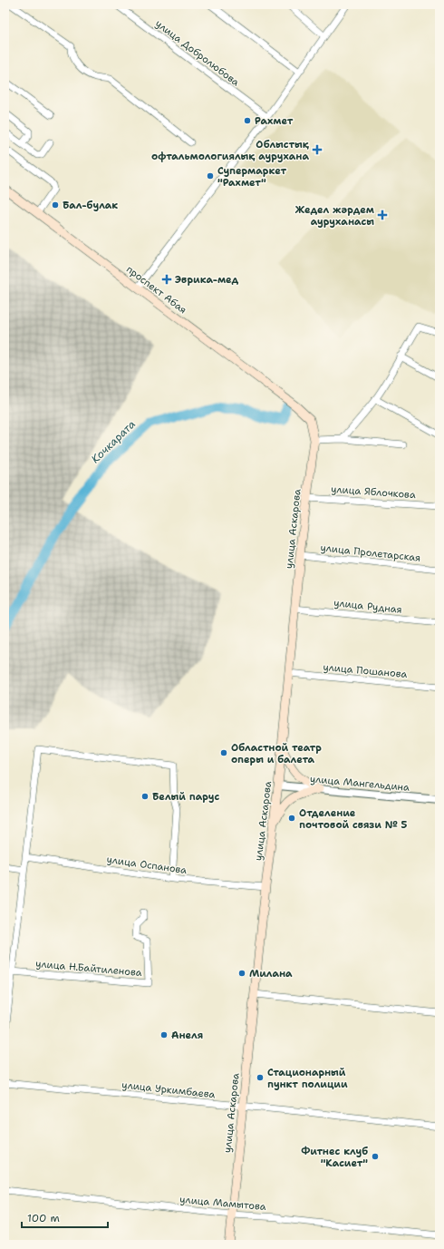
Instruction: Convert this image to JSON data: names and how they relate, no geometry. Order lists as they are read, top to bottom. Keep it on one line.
{"streets":{"main road":["проспект Абая","улица Аскарова"],"street":["улица Добролюбова","улица Яблочкова","улица Пролетарская","улица Рудная","улица Пошанова","улица Мангельдина","улица Оспанова","улица Н.Байтиленова","улица Уркимбаева","улица Мамытова"]},"crossings":[["проспект Абая","улица Аскарова"],["улица Яблочкова","улица Аскарова"],["улица Аскарова","улица Пролетарская"],["улица Аскарова","улица Рудная"],["улица Аскарова","улица Пошанова"],["улица Аскарова","улица Мангельдина"],["улица Аскарова","улица Оспанова"],["улица Аскарова","улица Уркимбаева"],["улица Аскарова","улица Мамытова"]],"water":["Кочкарата"],"places":{"other":["Рахмет","Супермаркет \"Рахмет\"","Бал-булак","Областной театр оперы и балета","Белый парус","Отделение почтовой связи № 5","Милана","Анеля","Стационарный пункт полиции","Фитнес клуб \"Касиет\""],"health":["Облыстық офтальмологиялық аурухана","Жедел жәрдем ауруханасы","Эврика-мед"]},"scale_bar":"100 m"}
